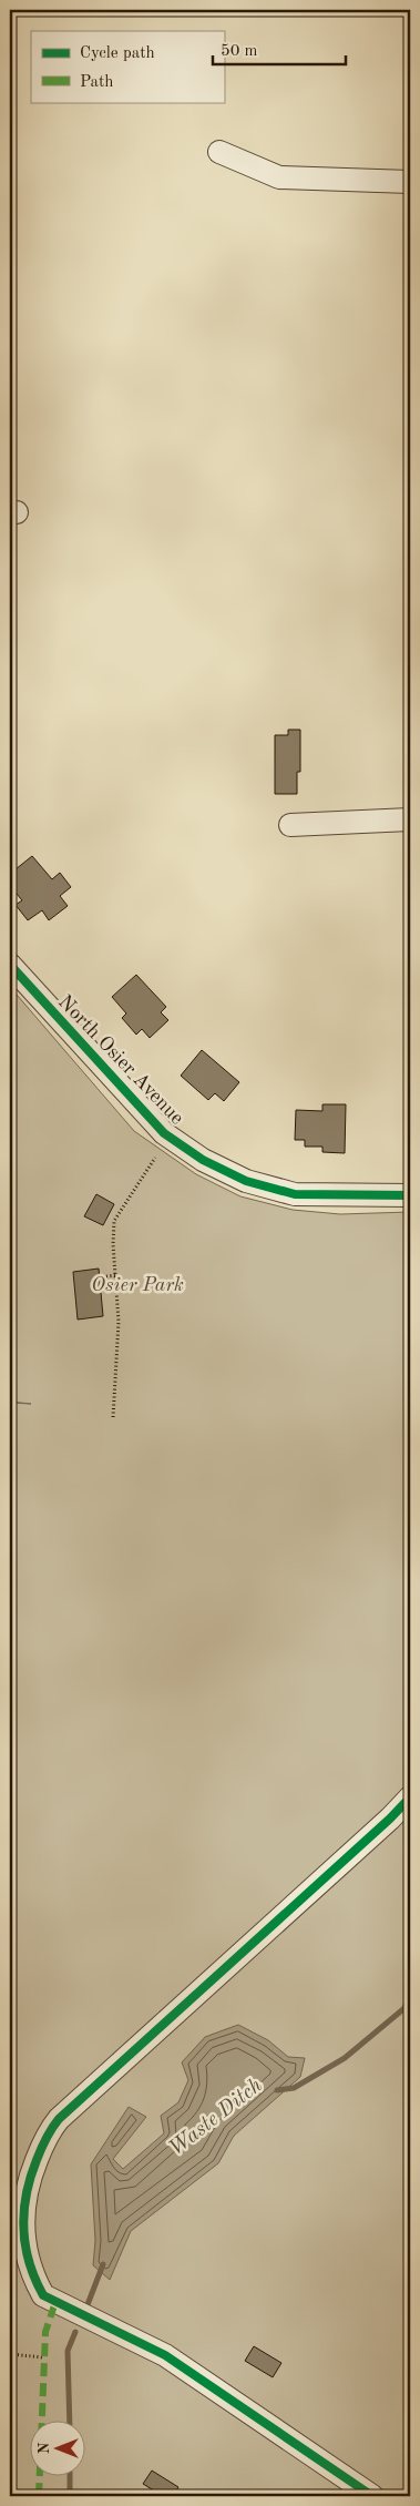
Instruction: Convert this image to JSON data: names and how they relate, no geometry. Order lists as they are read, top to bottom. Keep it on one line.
{"streets":{"street":["North Osier Avenue"]},"water":["Waste Ditch"],"parks":["Osier Park"],"legend":["Cycle path","Path"],"scale_bar":"50 m","north":"left"}
